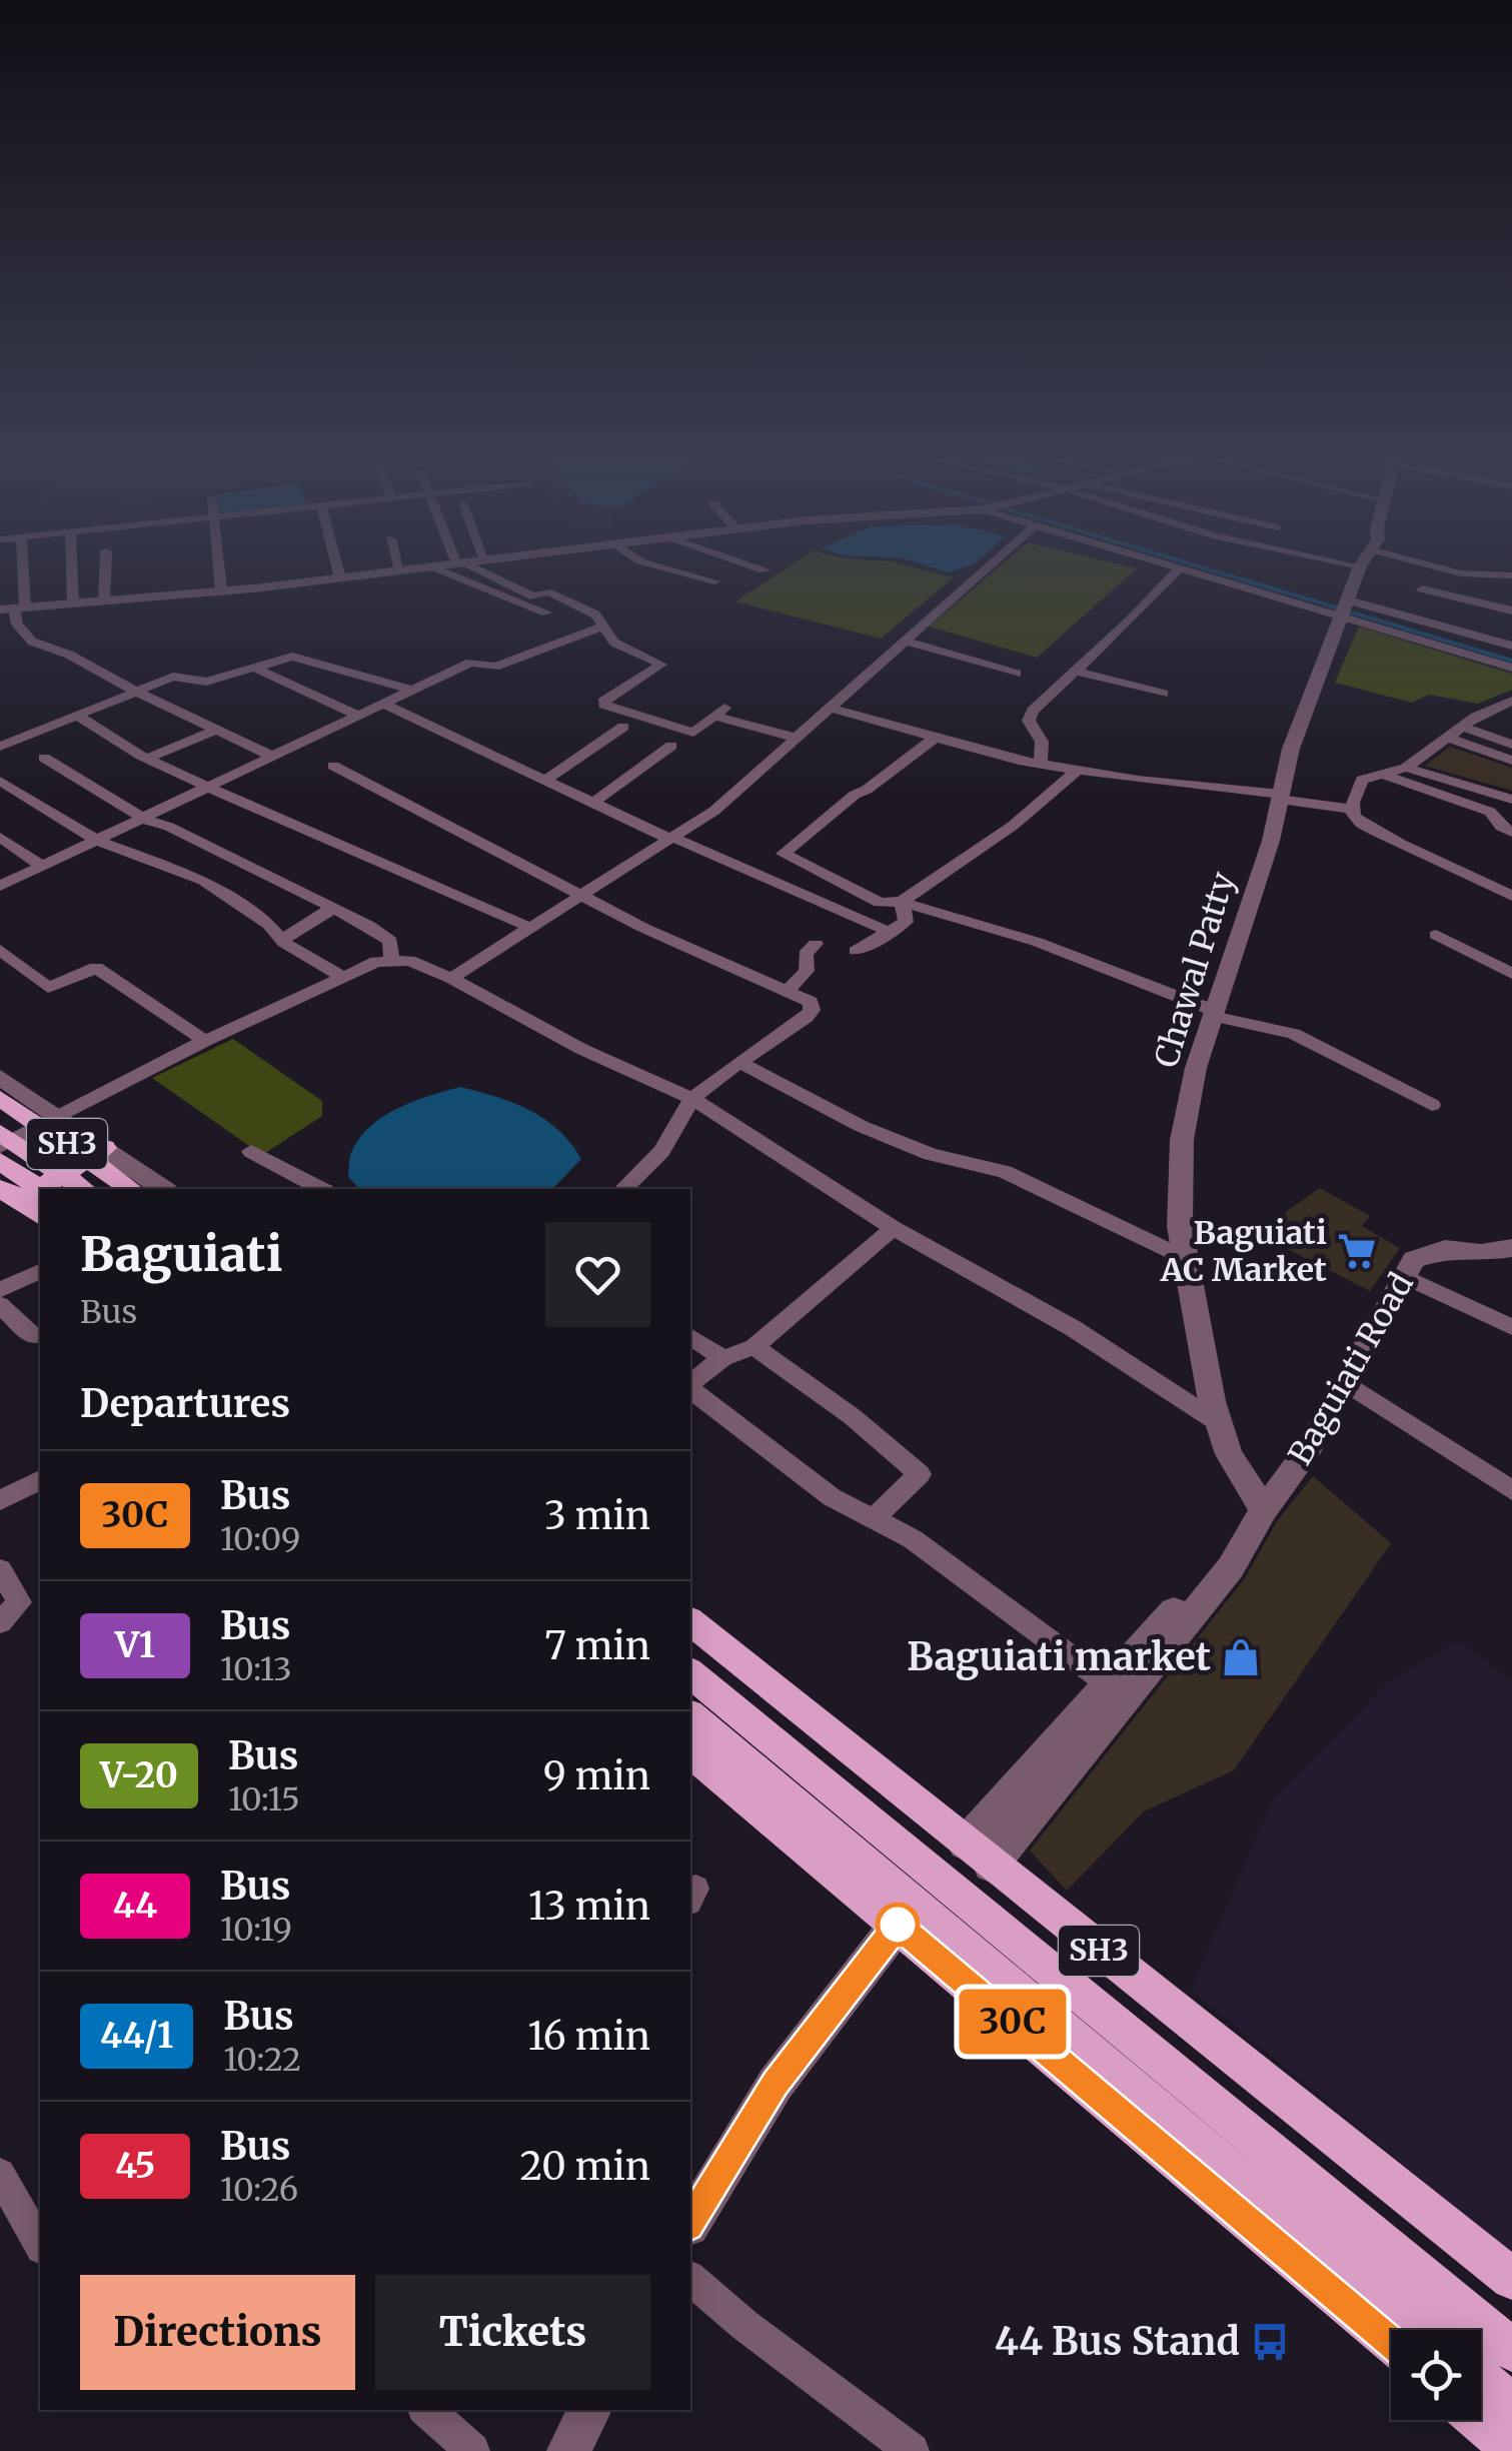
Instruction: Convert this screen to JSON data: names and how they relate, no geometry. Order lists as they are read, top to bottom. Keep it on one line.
{"streets":{"main road":["SH3"],"street":["Chawal Patty","Baguiati Road"]},"crossings":[["Chawal Patty","Baguiati Road"],["SH3","Baguiati Road"]],"places":{"supermarket":["Baguiati AC Market"],"shop":["Baguiati market"],"bus stop":["44 Bus Stand"]},"lines":["bus line 30C"],"page":{"on_map":"30C","heading":[["Baguiati","Bus"],"Departures"],"list":[{"mark":"30C","name":"Bus","note":"10:09","value":"3 min"},{"mark":"V1","name":"Bus","note":"10:13","value":"7 min"},{"mark":"V-20","name":"Bus","note":"10:15","value":"9 min"},{"mark":"44","name":"Bus","note":"10:19","value":"13 min"},{"mark":"44/1","name":"Bus","note":"10:22","value":"16 min"},{"mark":"45","name":"Bus","note":"10:26","value":"20 min"}],"buttons":["Directions","Tickets"]}}
